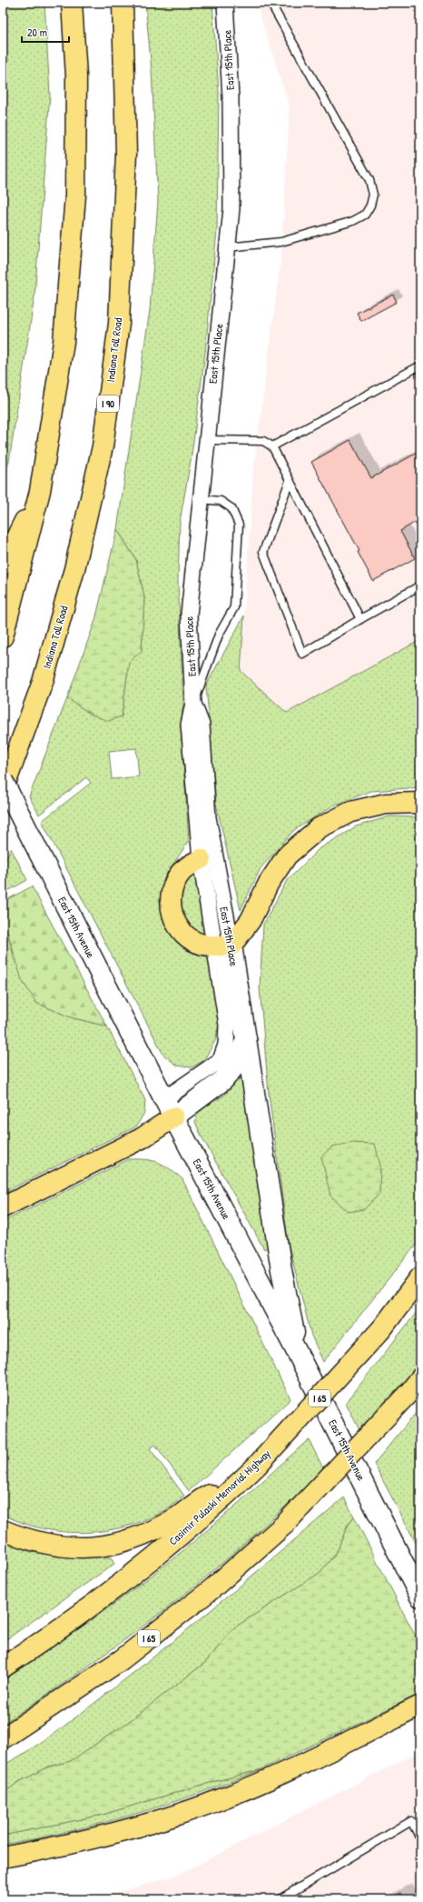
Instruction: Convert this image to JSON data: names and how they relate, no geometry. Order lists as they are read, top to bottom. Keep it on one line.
{"streets":{"highway":["Indiana Toll Road","I 90","I 65","Casimir Pulaski Memorial Highway"],"street":["East 15th Place","East 15th Avenue"]},"crossings":[["East 15th Place","East 15th Avenue"]],"scale_bar":"20 m"}
